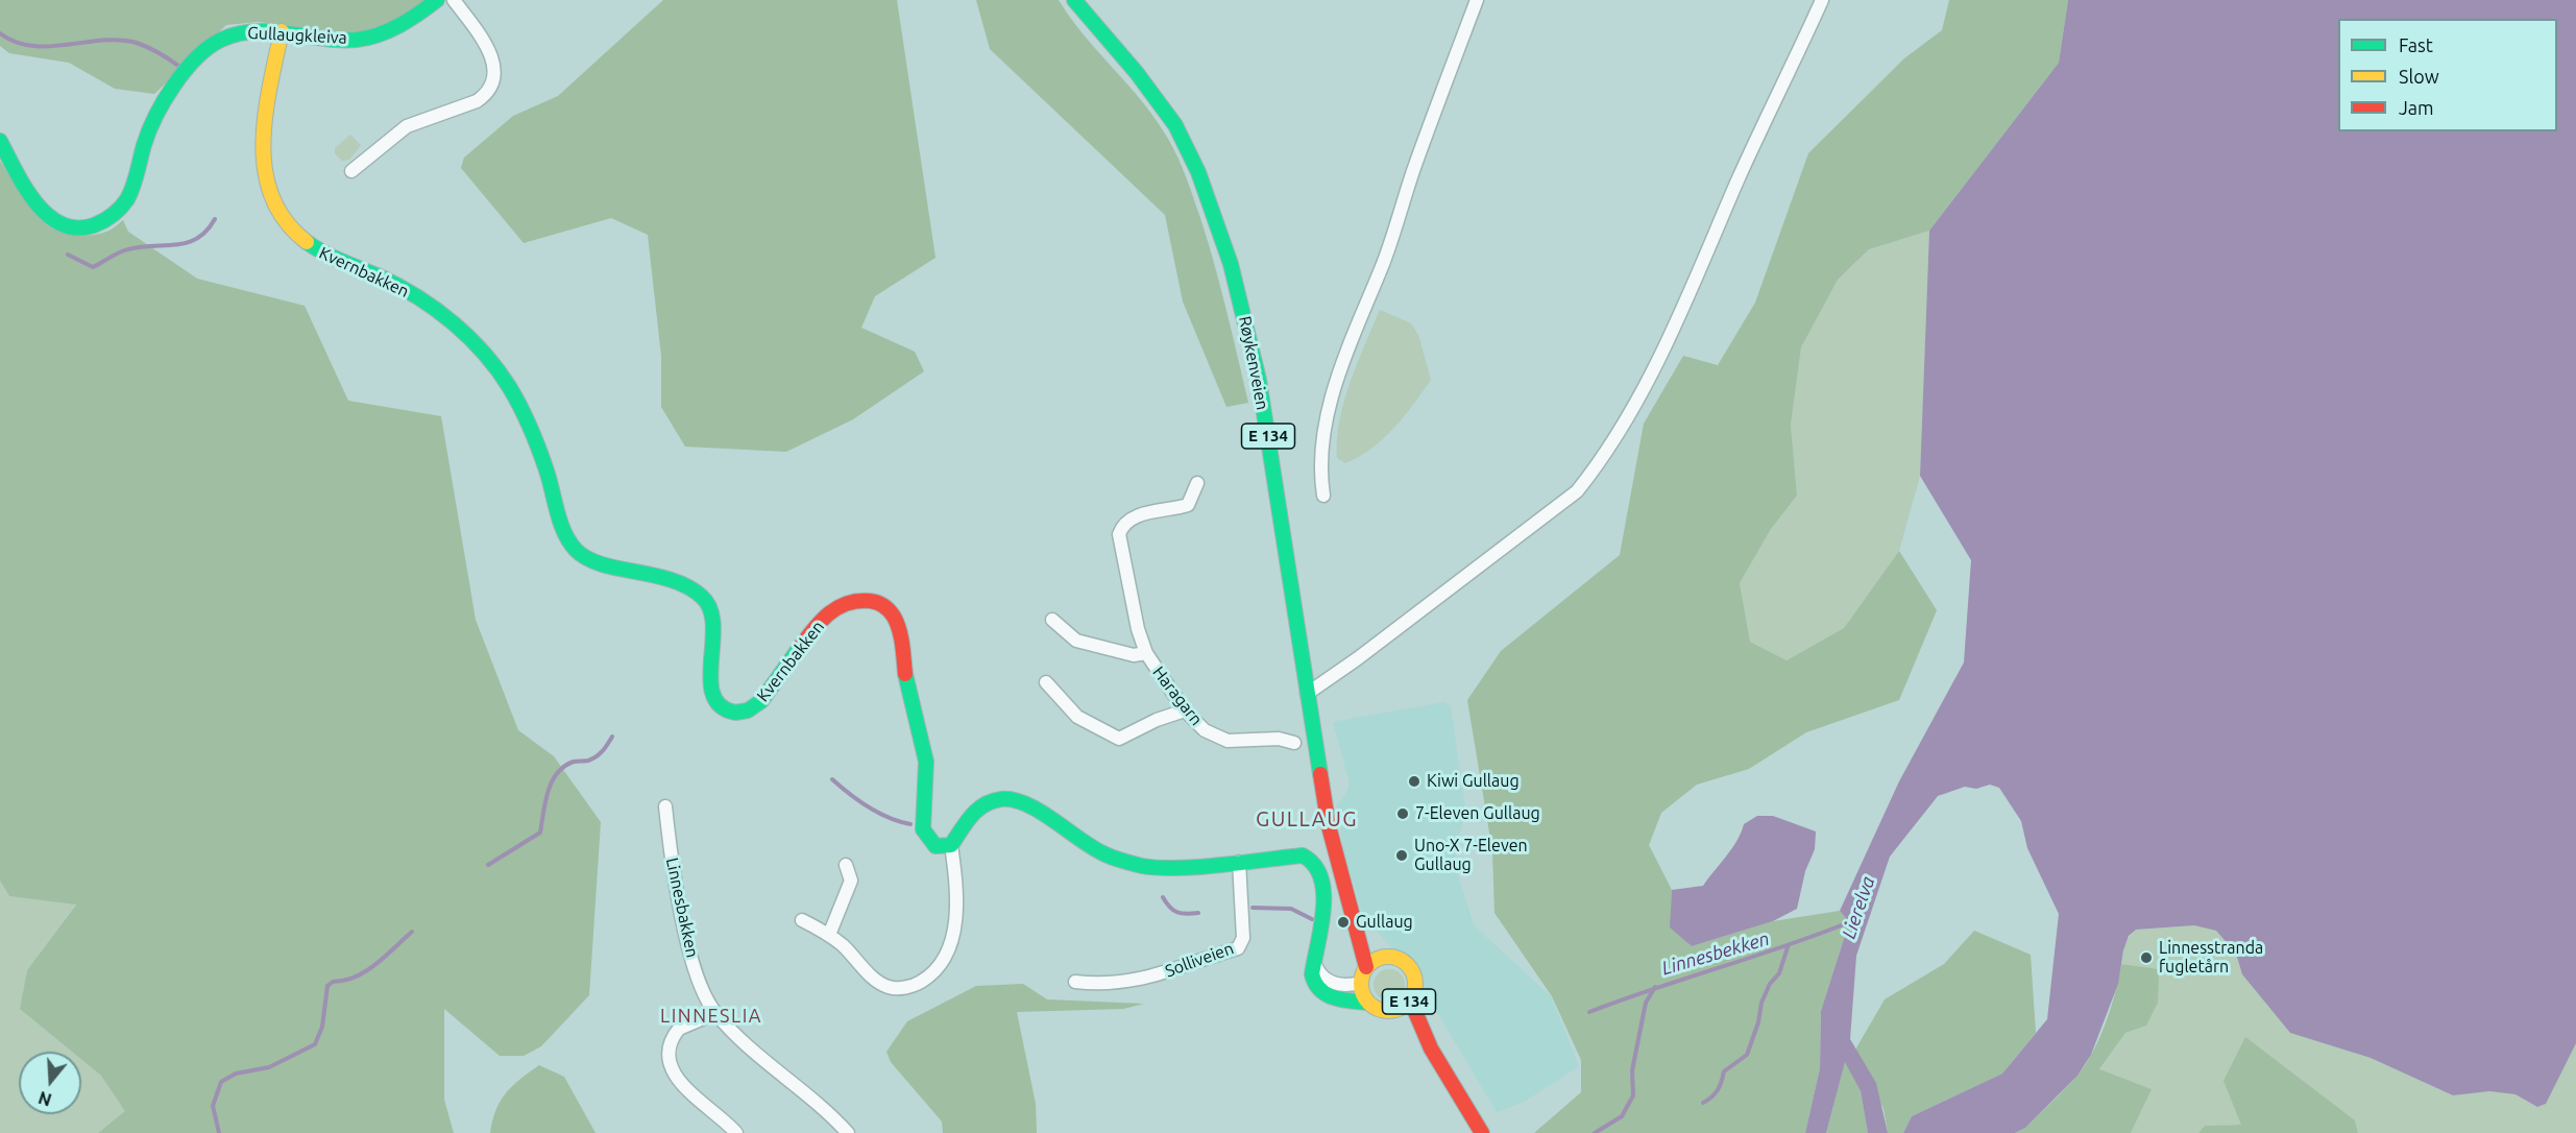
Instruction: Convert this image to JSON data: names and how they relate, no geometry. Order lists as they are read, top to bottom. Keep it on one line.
{"streets":{"main road":["Gullaugkleiva","Kvernbakken","Røykenveien","E 134"],"street":["Haragarn","Linnesbakken","Solliveien"]},"crossings":[["Gullaugkleiva","Kvernbakken"],["Røykenveien","E 134"]],"districts":["GULLAUG","LINNESLIA"],"water":["Lierelva","Linnesbekken"],"places":["Kiwi Gullaug","7-Eleven Gullaug","Uno-X 7-Eleven Gullaug","Gullaug","Linnesstranda fugletårn"],"legend":["Fast","Slow","Jam"],"north":"bottom"}
